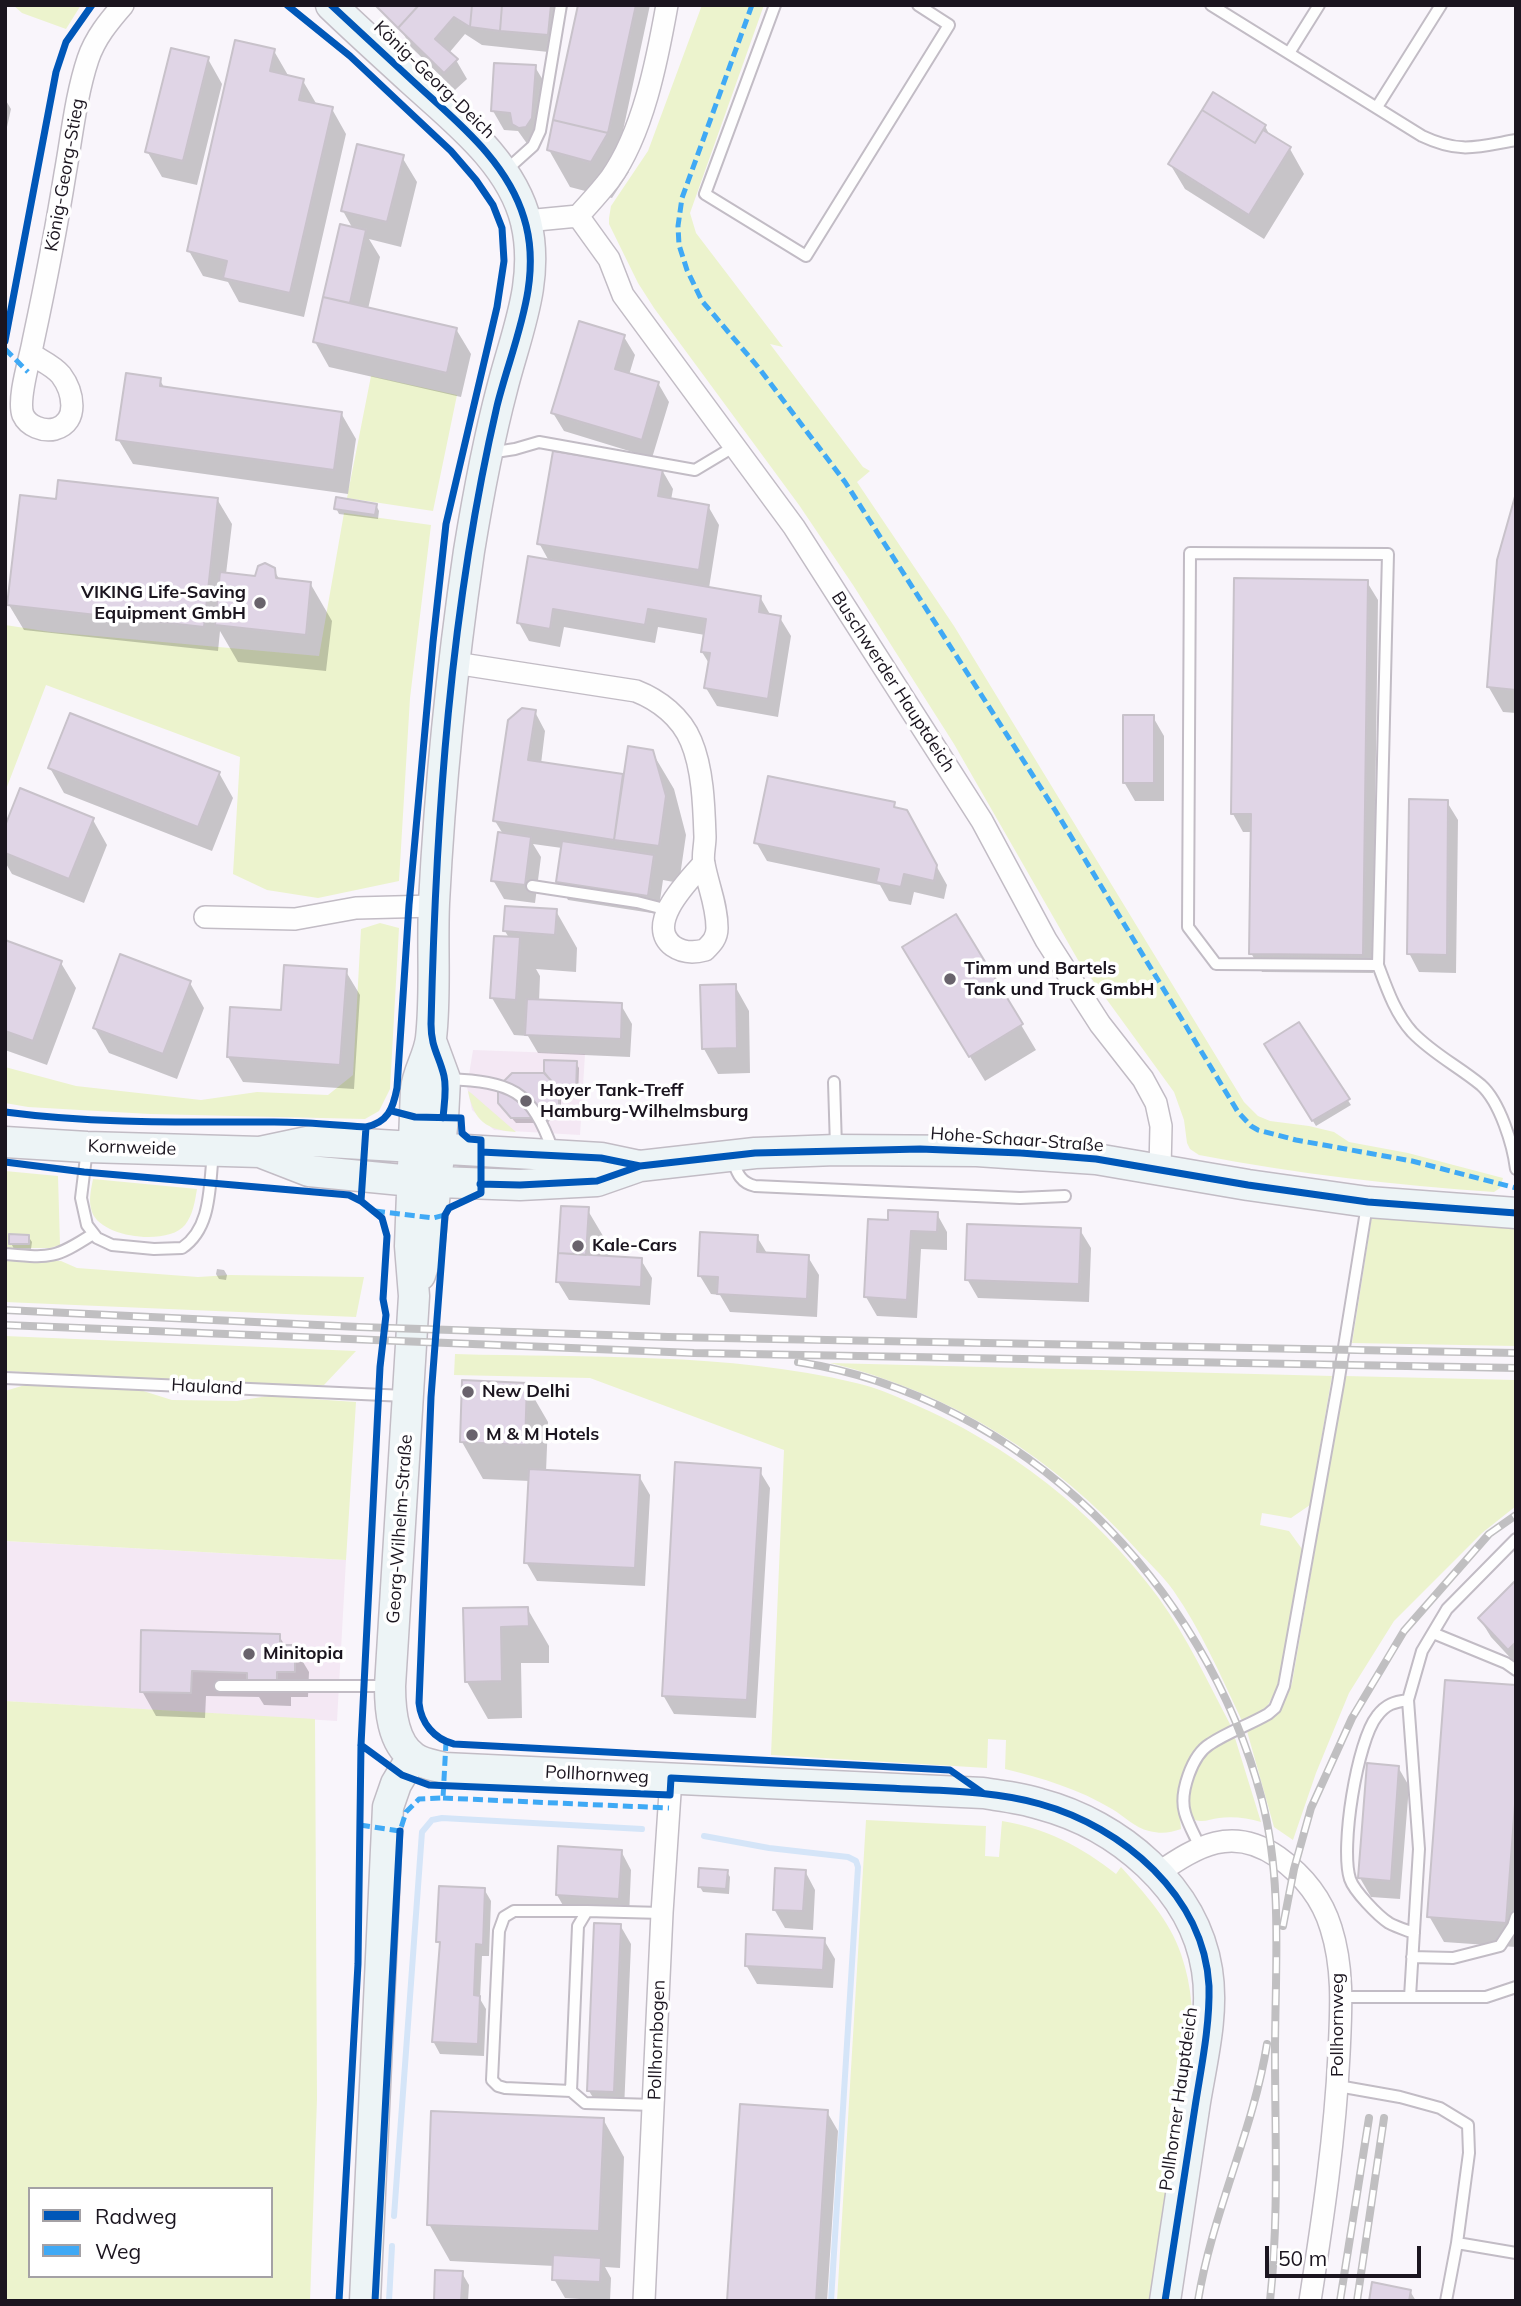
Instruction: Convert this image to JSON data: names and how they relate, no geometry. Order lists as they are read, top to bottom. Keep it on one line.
{"streets":{"main road":["König-Georg-Deich","Hohe-Schaar-Straße","Kornweide","Georg-Wilhelm-Straße","Pollhornweg","Pollhorner Hauptdeich"],"street":["König-Georg-Stieg","Buschwerder Hauptdeich","Pollhornbogen"],"lane":["Hauland"]},"crossings":[["König-Georg-Deich","Georg-Wilhelm-Straße"],["Buschwerder Hauptdeich","Hohe-Schaar-Straße"],["Hohe-Schaar-Straße","Kornweide"],["Hohe-Schaar-Straße","Georg-Wilhelm-Straße"],["Kornweide","Georg-Wilhelm-Straße"],["Hauland","Georg-Wilhelm-Straße"],["Georg-Wilhelm-Straße","Pollhornweg"],["Pollhornweg","Pollhornbogen"],["Pollhornweg","Pollhorner Hauptdeich"]],"places":["VIKING Life-Saving Equipment GmbH","Timm und Bartels Tank und Truck GmbH","Hoyer Tank-Treff Hamburg-Wilhelmsburg","Kale-Cars","New Delhi","M & M Hotels","Minitopia"],"legend":["Radweg","Weg"],"scale_bar":"50 m"}
